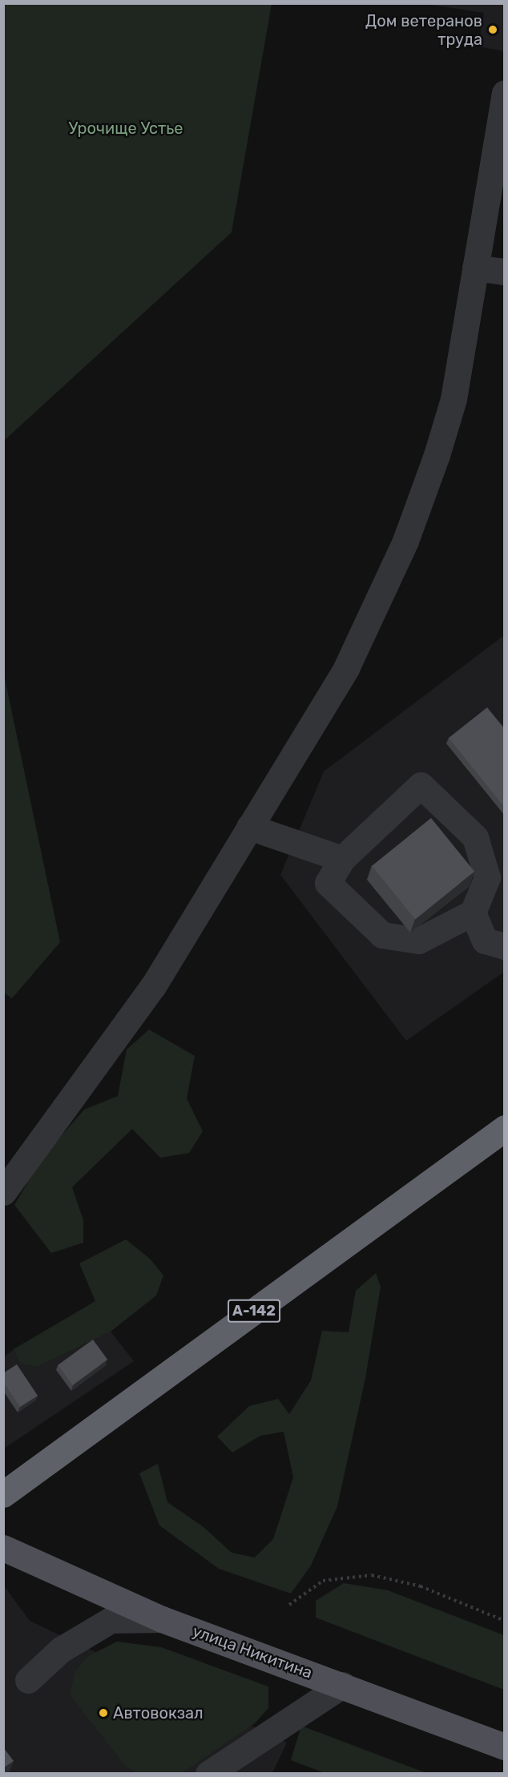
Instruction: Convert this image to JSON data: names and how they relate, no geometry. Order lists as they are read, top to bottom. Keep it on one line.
{"streets":{"highway":["А-142"],"main road":["улица Никитина"]},"parks":["Урочище Устье"],"places":["Дом ветеранов труда","Автовокзал"]}
